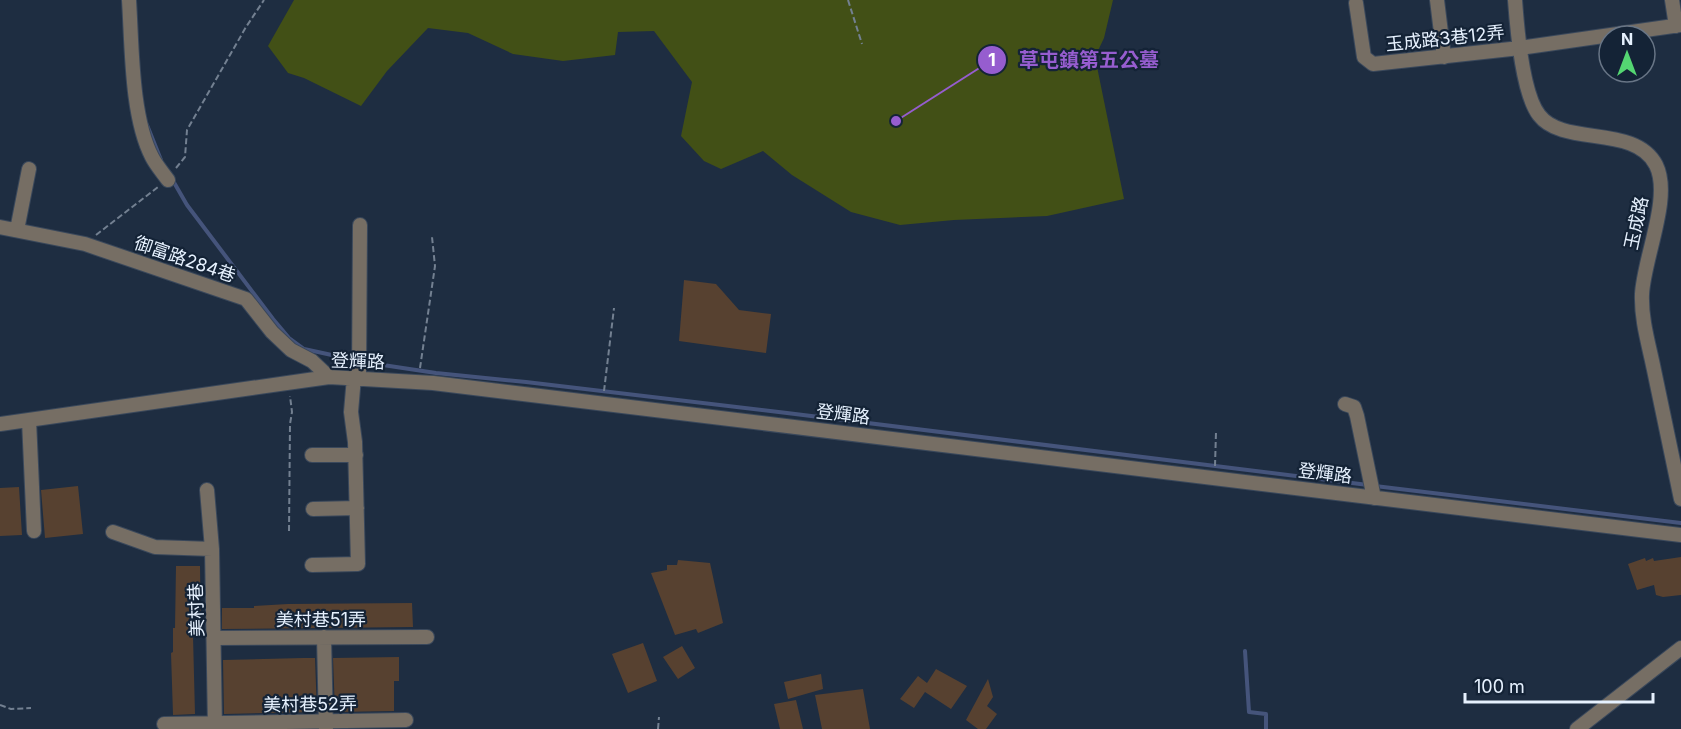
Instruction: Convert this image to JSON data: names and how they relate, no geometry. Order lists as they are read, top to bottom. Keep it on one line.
{"streets":{"street":["玉成路3巷12弄","玉成路","御富路284巷","登輝路","美村巷","美村巷51弄","美村巷52弄"]},"crossings":[["玉成路3巷12弄","玉成路"],["御富路284巷","登輝路"],["美村巷","美村巷51弄"],["美村巷","美村巷52弄"]],"places":["草屯鎮第五公墓"],"scale_bar":"100 m","north":"top"}
